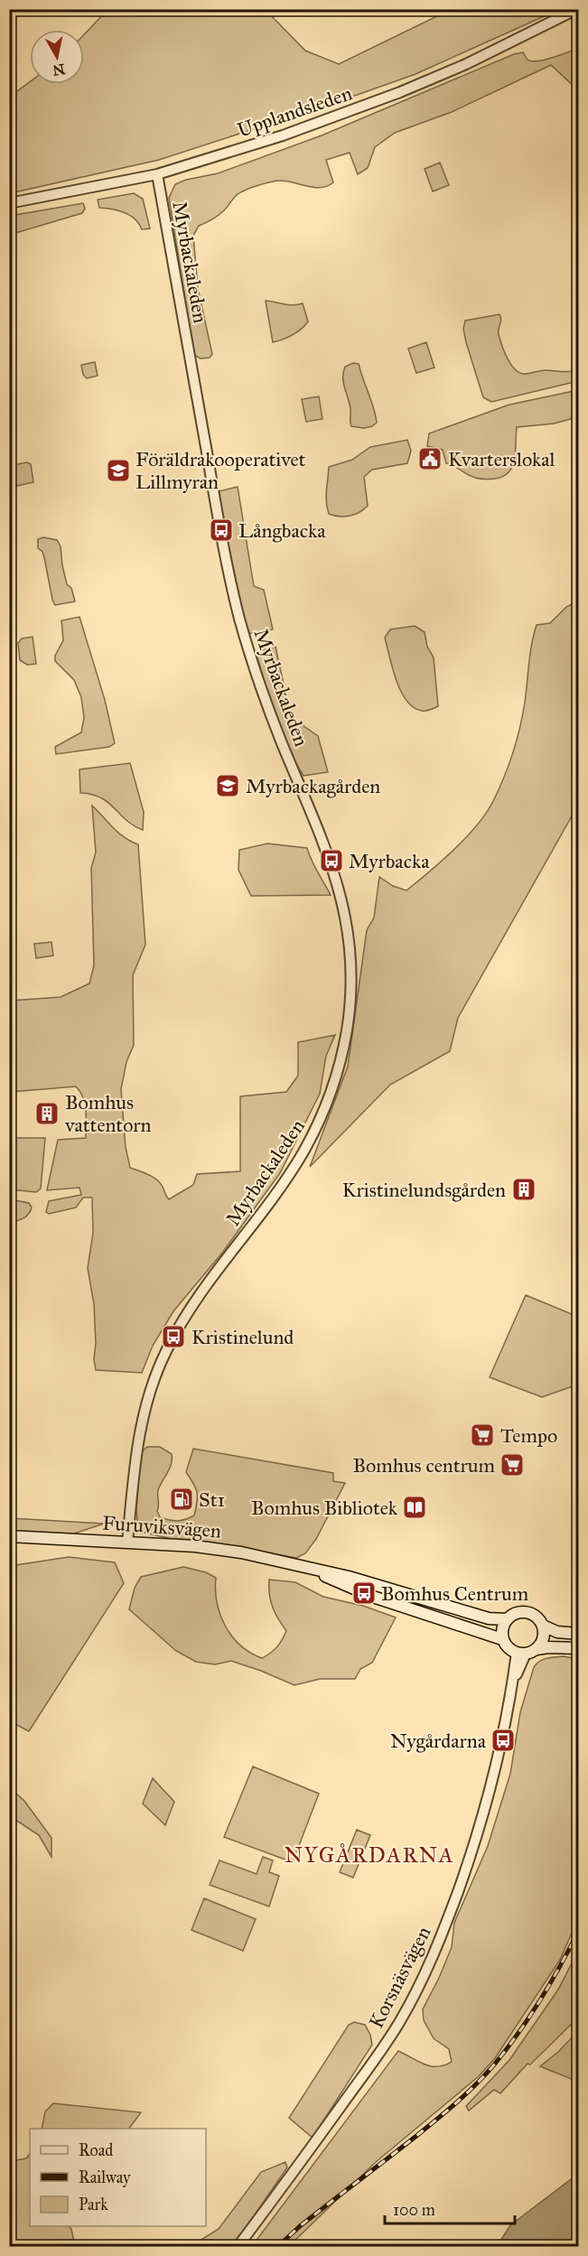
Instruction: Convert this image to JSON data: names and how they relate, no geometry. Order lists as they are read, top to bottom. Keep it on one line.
{"streets":{"main road":["Furuviksvägen"],"street":["Upplandsleden","Myrbackaleden","Korsnäsvägen"]},"crossings":[["Upplandsleden","Myrbackaleden"],["Myrbackaleden","Furuviksvägen"],["Furuviksvägen","Korsnäsvägen"]],"districts":["NYGÅRDARNA"],"places":{"public building":["Kvarterslokal"],"school or university":["Föräldrakooperativet Lillmyran","Myrbackagården"],"bus stop":["Långbacka","Myrbacka","Kristinelund","Bomhus Centrum","Nygårdarna"],"building":["Bomhus vattentorn","Kristinelundsgården"],"supermarket":["Tempo","Bomhus centrum"],"fuel station":["St1"],"library":["Bomhus Bibliotek"]},"legend":["Road","Railway","Park"],"scale_bar":"100 m","north":"bottom"}
